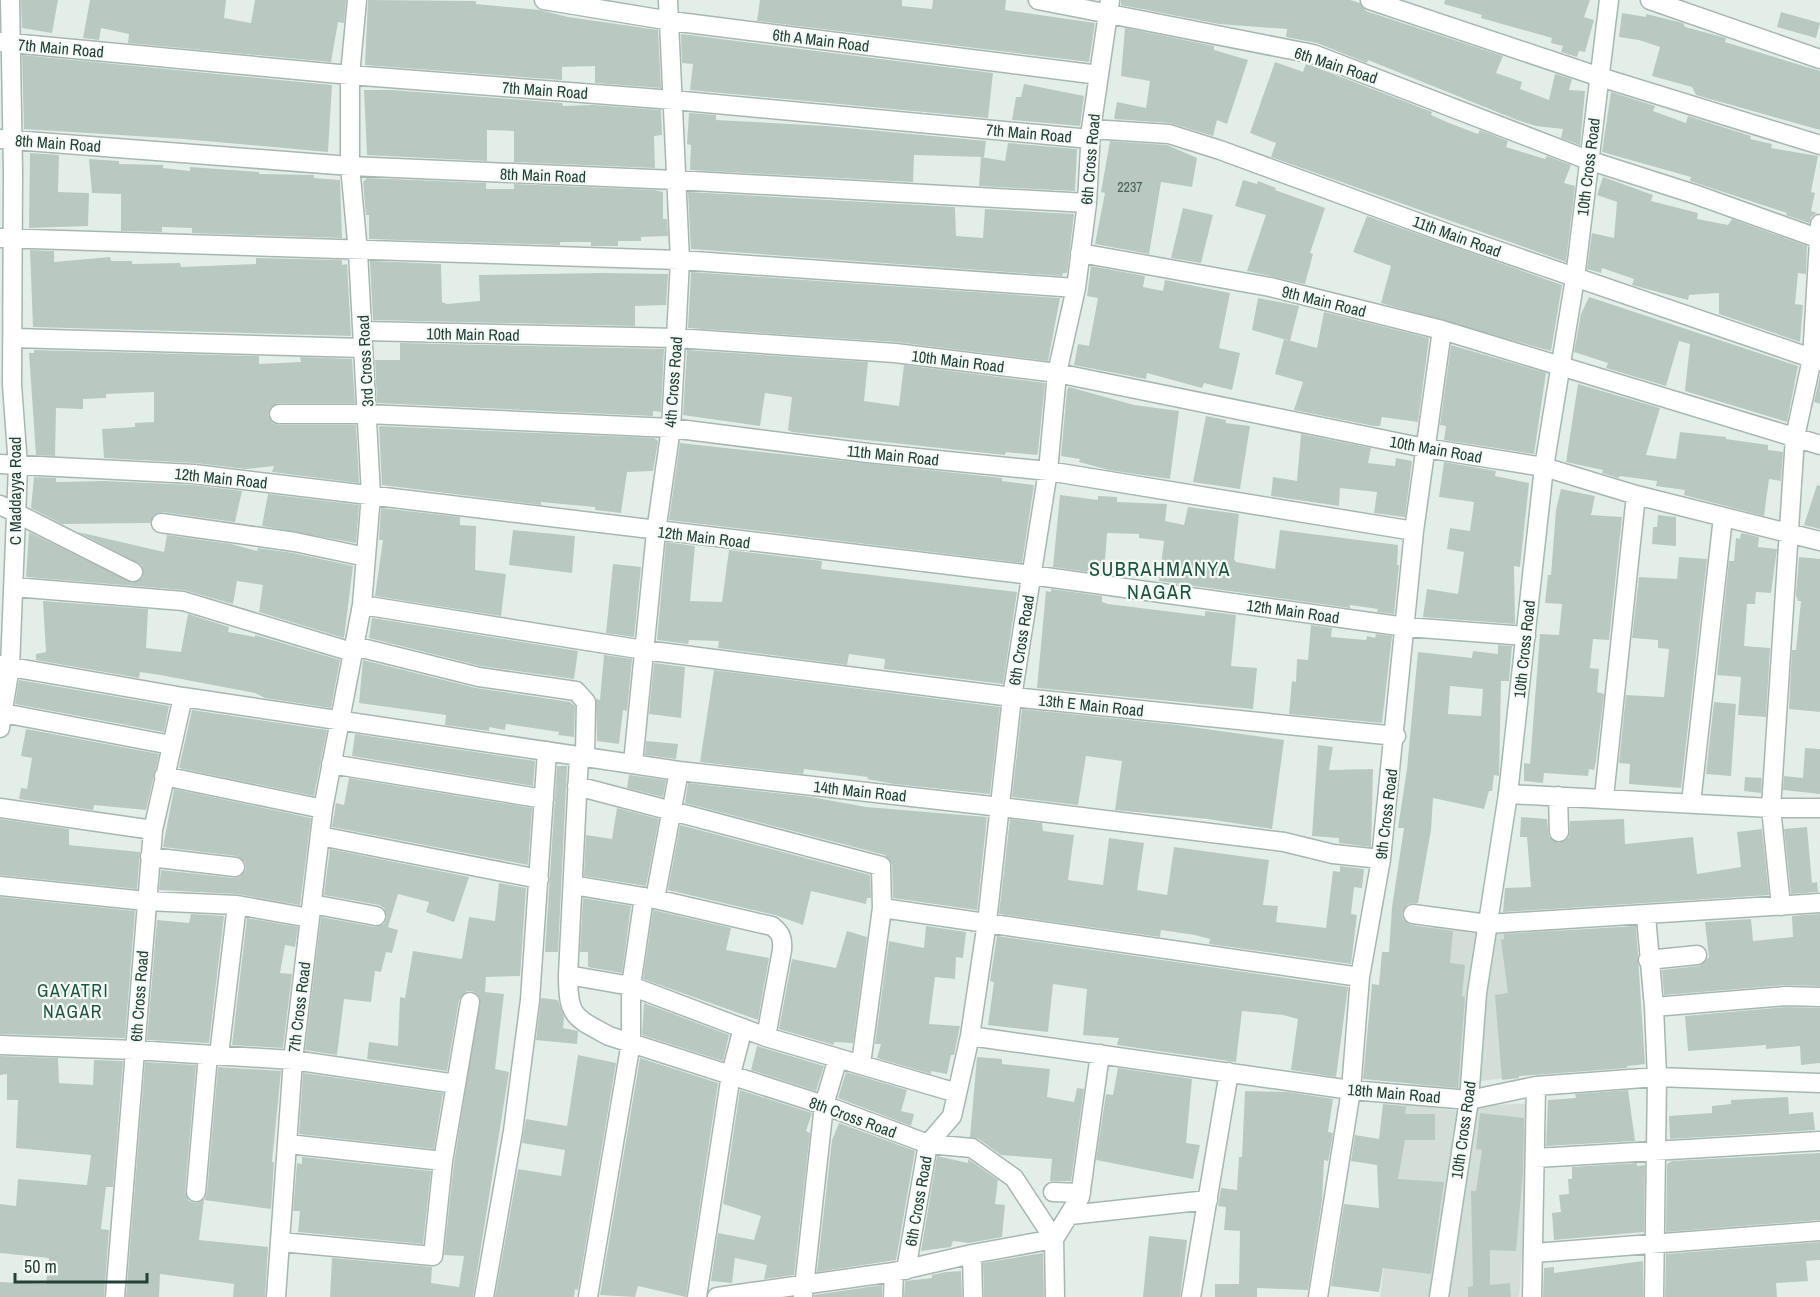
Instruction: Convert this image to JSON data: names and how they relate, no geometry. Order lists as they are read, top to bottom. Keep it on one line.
{"streets":{"street":["6th A Main Road","7th Main Road","6th Main Road","8th Main Road","6th Cross Road","10th Cross Road","11th Main Road","9th Main Road","10th Main Road","3rd Cross Road","4th Cross Road","12th Main Road","C Maddayya Road","13th E Main Road","14th Main Road","9th Cross Road","7th Cross Road","18th Main Road","8th Cross Road"]},"crossings":[["6th A Main Road","6th Cross Road"],["6th A Main Road","4th Cross Road"],["7th Main Road","6th Cross Road"],["7th Main Road","11th Main Road"],["7th Main Road","3rd Cross Road"],["7th Main Road","4th Cross Road"],["7th Main Road","C Maddayya Road"],["6th Main Road","6th Cross Road"],["6th Main Road","10th Cross Road"],["8th Main Road","6th Cross Road"],["8th Main Road","3rd Cross Road"],["8th Main Road","4th Cross Road"],["8th Main Road","C Maddayya Road"],["6th Cross Road","11th Main Road"],["6th Cross Road","9th Main Road"],["6th Cross Road","10th Main Road"],["6th Cross Road","12th Main Road"],["6th Cross Road","13th E Main Road"],["6th Cross Road","14th Main Road"],["6th Cross Road","18th Main Road"],["6th Cross Road","8th Cross Road"],["10th Cross Road","11th Main Road"],["10th Cross Road","9th Main Road"],["10th Cross Road","10th Main Road"],["10th Cross Road","12th Main Road"],["10th Cross Road","18th Main Road"],["11th Main Road","3rd Cross Road"],["11th Main Road","4th Cross Road"],["11th Main Road","9th Cross Road"],["9th Main Road","9th Cross Road"],["10th Main Road","3rd Cross Road"],["10th Main Road","4th Cross Road"],["10th Main Road","C Maddayya Road"],["10th Main Road","9th Cross Road"],["3rd Cross Road","12th Main Road"],["3rd Cross Road","13th E Main Road"],["3rd Cross Road","14th Main Road"],["3rd Cross Road","7th Cross Road"],["3rd Cross Road","8th Cross Road"],["4th Cross Road","12th Main Road"],["4th Cross Road","13th E Main Road"],["4th Cross Road","14th Main Road"],["12th Main Road","C Maddayya Road"],["12th Main Road","9th Cross Road"],["C Maddayya Road","14th Main Road"],["C Maddayya Road","8th Cross Road"],["13th E Main Road","9th Cross Road"],["14th Main Road","9th Cross Road"],["14th Main Road","7th Cross Road"],["14th Main Road","8th Cross Road"],["9th Cross Road","18th Main Road"]],"districts":["SUBRAHMANYA NAGAR","GAYATRI NAGAR"],"house_numbers":["2237"],"scale_bar":"50 m"}
